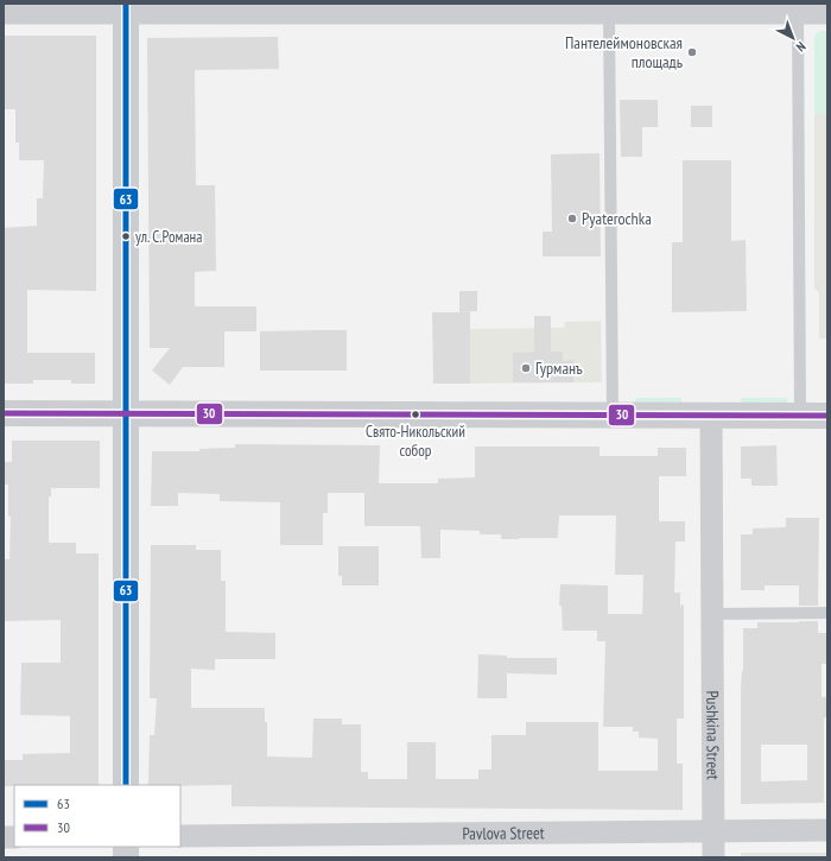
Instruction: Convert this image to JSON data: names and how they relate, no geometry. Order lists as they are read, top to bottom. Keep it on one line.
{"streets":{"street":["Pushkina Street","Pavlova Street"]},"crossings":[["Pushkina Street","Pavlova Street"]],"places":["Пантелеймоновская площадь","Pyaterochka","ул. С.Романа","Гурманъ","Свято-Никольский собор"],"lines":["transit line 63","transit line 30"],"legend":["63","30"],"north":"bottom right"}
